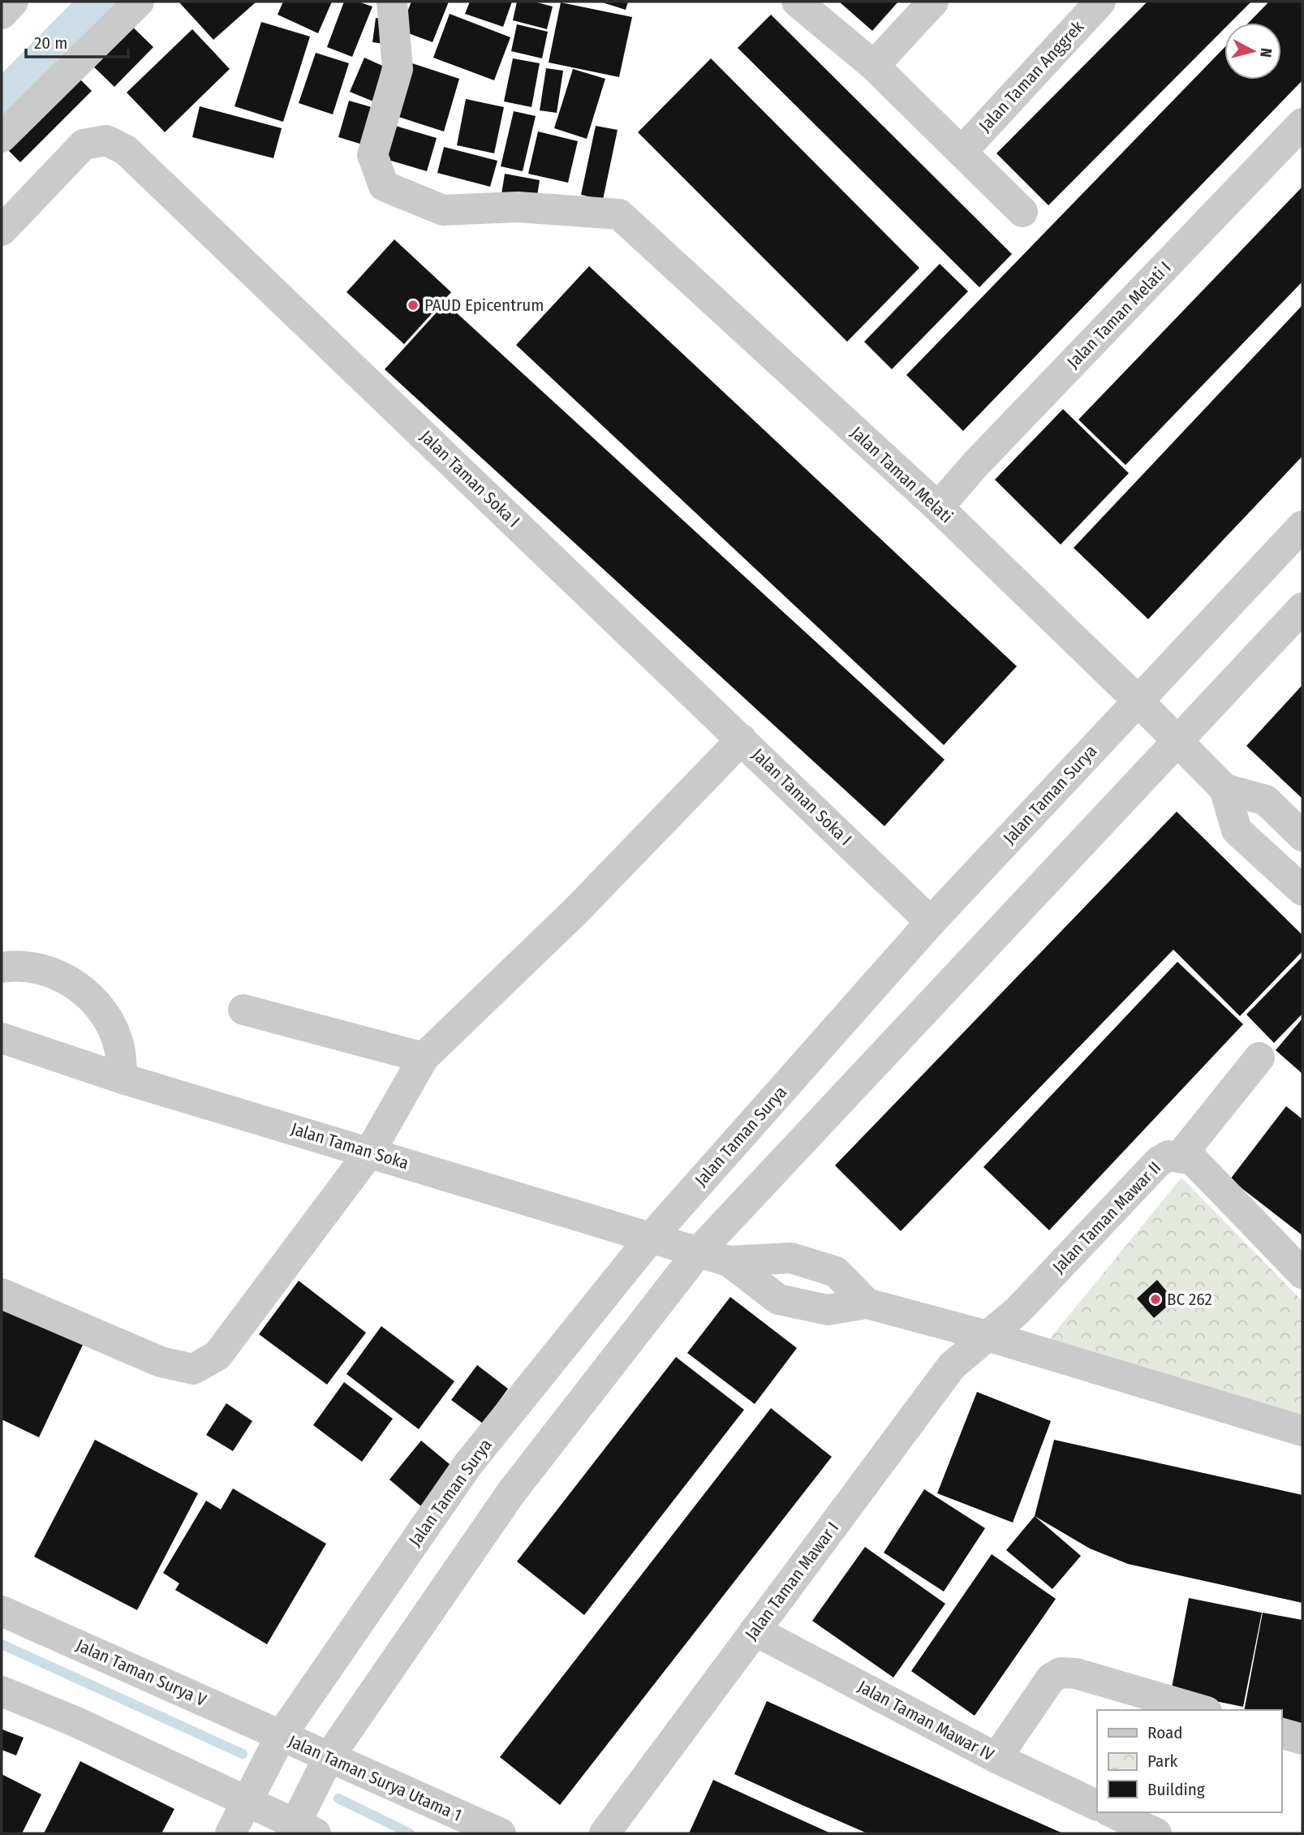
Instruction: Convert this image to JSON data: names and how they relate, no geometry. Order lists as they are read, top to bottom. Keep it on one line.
{"streets":{"street":["Jalan Taman Anggrek","Jalan Taman Melati I","Jalan Taman Melati","Jalan Taman Soka I","Jalan Taman Surya","Jalan Taman Soka","Jalan Taman Mawar II","Jalan Taman Mawar I","Jalan Taman Surya V","Jalan Taman Mawar IV","Jalan Taman Surya Utama 1"]},"crossings":[["Jalan Taman Melati I","Jalan Taman Melati"],["Jalan Taman Melati","Jalan Taman Surya"],["Jalan Taman Soka I","Jalan Taman Surya"],["Jalan Taman Surya","Jalan Taman Soka"],["Jalan Taman Surya","Jalan Taman Surya V"],["Jalan Taman Surya","Jalan Taman Surya Utama 1"],["Jalan Taman Mawar II","Jalan Taman Mawar I"],["Jalan Taman Mawar I","Jalan Taman Mawar IV"],["Jalan Taman Surya V","Jalan Taman Surya Utama 1"]],"places":["PAUD Epicentrum","BC 262"],"legend":["Road","Park","Building"],"scale_bar":"20 m","north":"right"}
